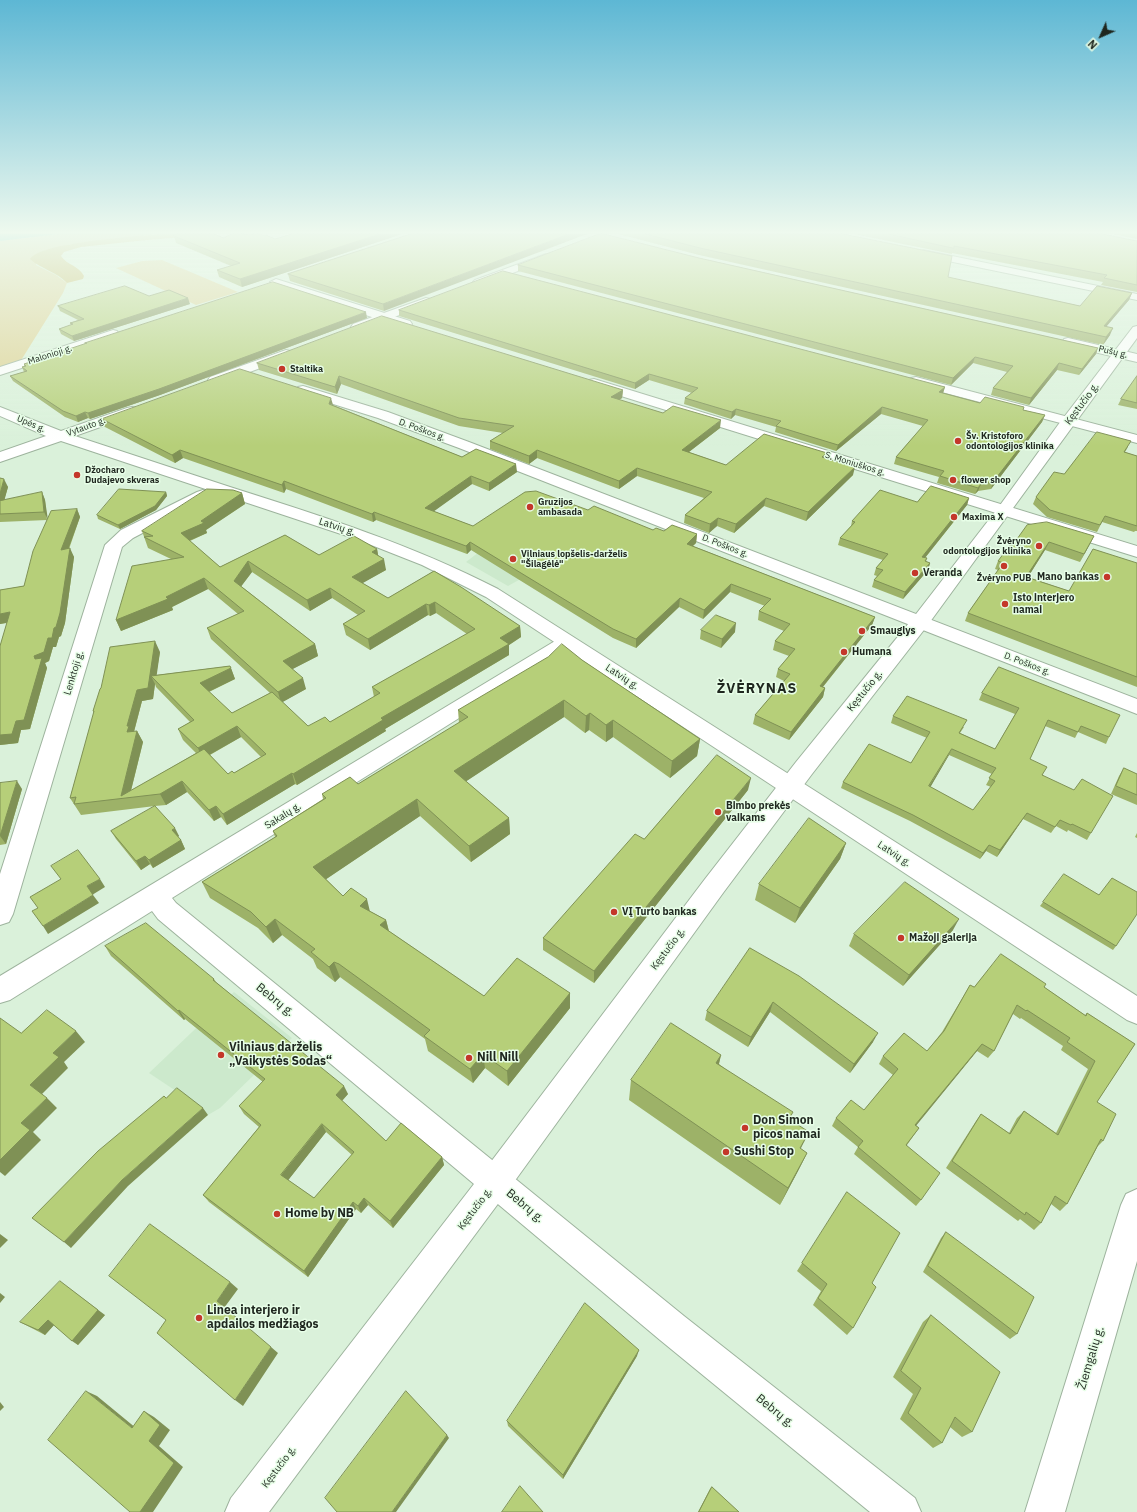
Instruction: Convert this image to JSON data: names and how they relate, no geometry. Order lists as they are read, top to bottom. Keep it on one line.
{"streets":{"street":["Pušų g.","Malonioji g.","Kęstučio g.","Upės g.","Vytauto g.","D. Poškos g.","S. Moniuškos g.","Latvių g.","Lenktoji g.","Sakalų g.","Bebrų g.","Žiemgalių g."]},"crossings":[["Pušų g.","Kęstučio g."],["Kęstučio g.","D. Poškos g."],["Kęstučio g.","S. Moniuškos g."],["Kęstučio g.","Latvių g."],["Kęstučio g.","Bebrų g."],["Upės g.","Vytauto g."],["Upės g.","Latvių g."],["Vytauto g.","Latvių g."],["Latvių g.","Lenktoji g."],["Latvių g.","Sakalų g."],["Sakalų g.","Bebrų g."]],"districts":["ŽVĖRYNAS"],"places":["Staltika","Šv. Kristoforo odontologijos klinika","Džocharo Dudajevo skveras","flower shop","Gruzijos ambasada","Maxima X","Žvėryno odontologijos klinika","Vilniaus lopšelis-darželis \"Šilagėlė\"","Žvėryno PUB","Veranda","Mano bankas","Isto interjero namai","Smauglys","Humana","Bimbo prekės vaikams","VĮ Turto bankas","Mažoji galerija","Vilniaus darželis „Vaikystės Sodas“","Nill Nill","Don Simon picos namai","Sushi Stop","Home by NB","Linea interjero ir apdailos medžiagos"],"north":"bottom left"}
